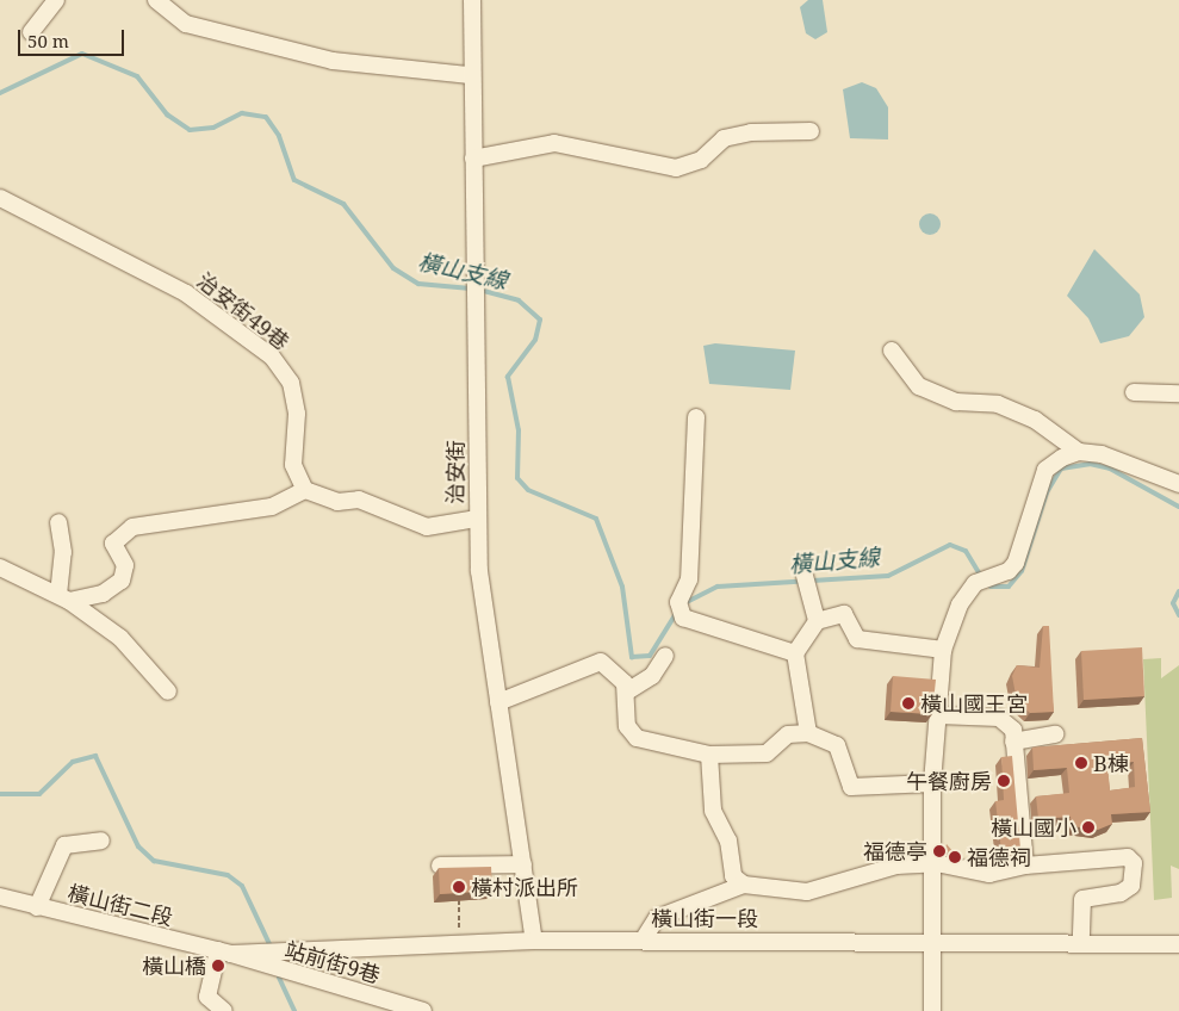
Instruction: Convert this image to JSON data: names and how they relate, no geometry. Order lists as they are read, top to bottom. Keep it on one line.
{"streets":{"street":["治安街49巷","治安街","橫山街二段","橫山街一段","站前街9巷"]},"crossings":[["治安街","橫山街一段"],["橫山街二段","橫山街一段"],["橫山街二段","站前街9巷"],["橫山街一段","站前街9巷"]],"water":["橫山支線"],"places":["橫山國王宮","B棟","午餐廚房","橫山國小","福德亭","福德祠","橫村派出所","橫山橋"],"scale_bar":"50 m"}
